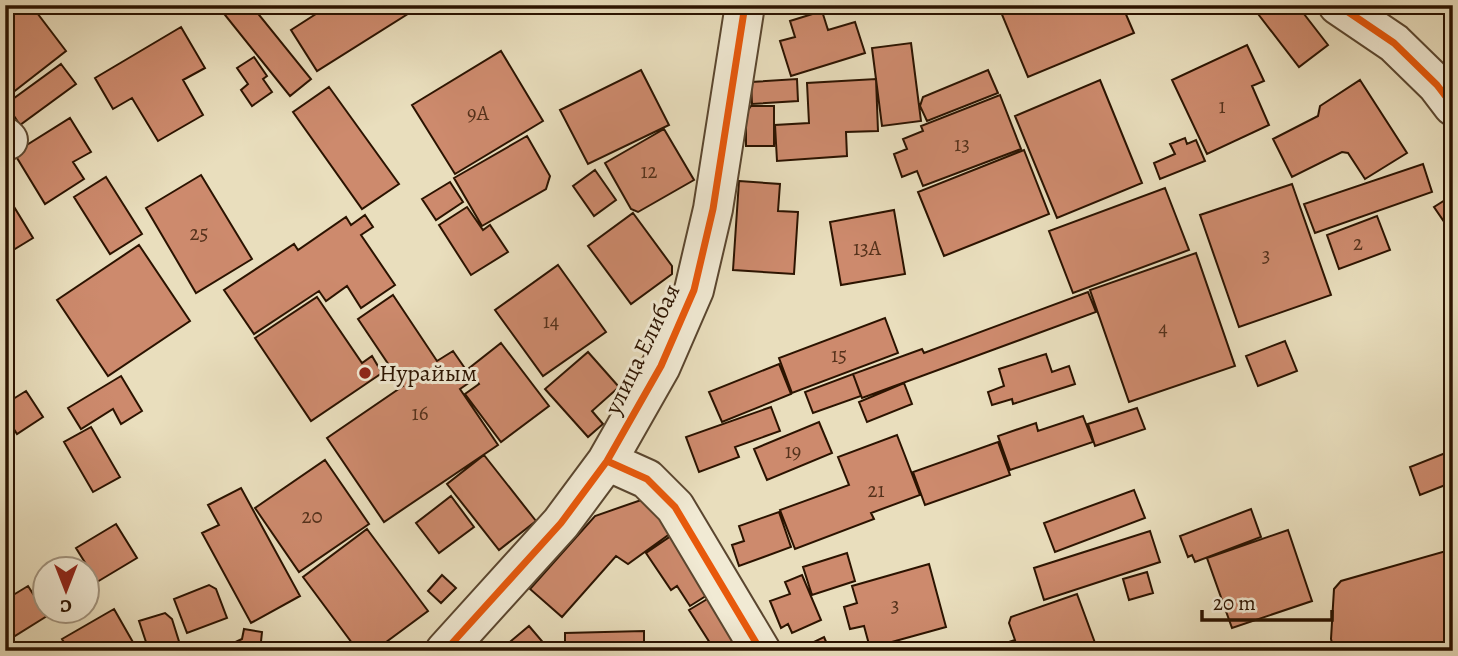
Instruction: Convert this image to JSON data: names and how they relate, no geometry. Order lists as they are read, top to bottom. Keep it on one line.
{"streets":{"street":["улица Елибая"]},"places":["Нурайым"],"house_numbers":["1","9А","13","12","25","2","13А","3","14","4","15","16","19","21","20","3"],"scale_bar":"20 m","north":"bottom"}
